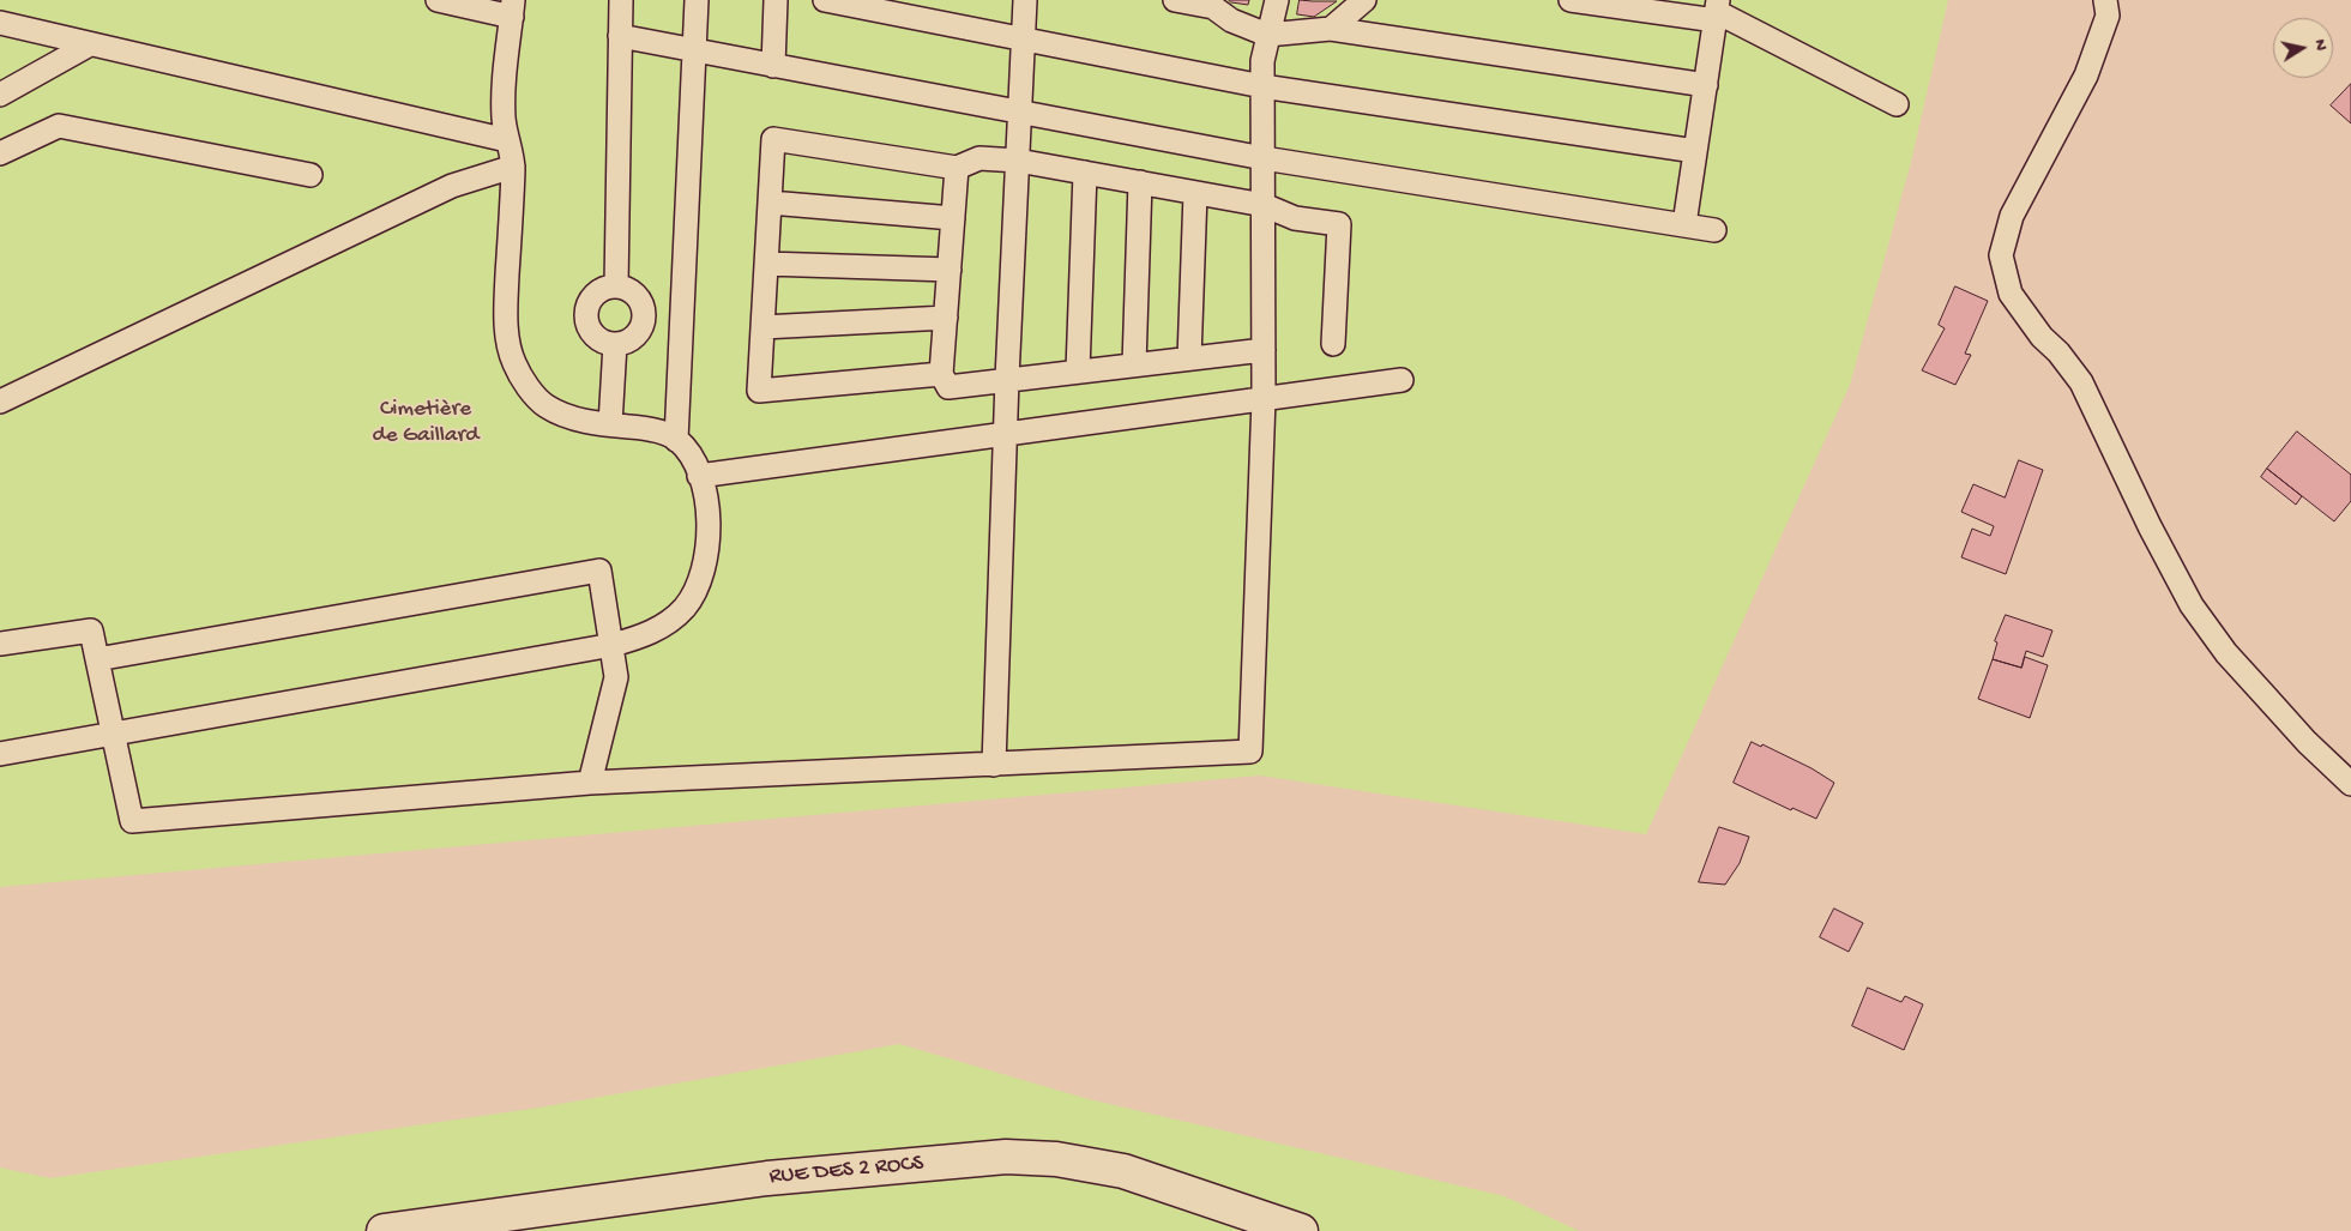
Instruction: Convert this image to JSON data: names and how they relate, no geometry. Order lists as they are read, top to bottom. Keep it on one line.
{"streets":{"street":["RUE DES 2 ROCS"]},"parks":["Cimetière de Gaillard"],"north":"right"}
